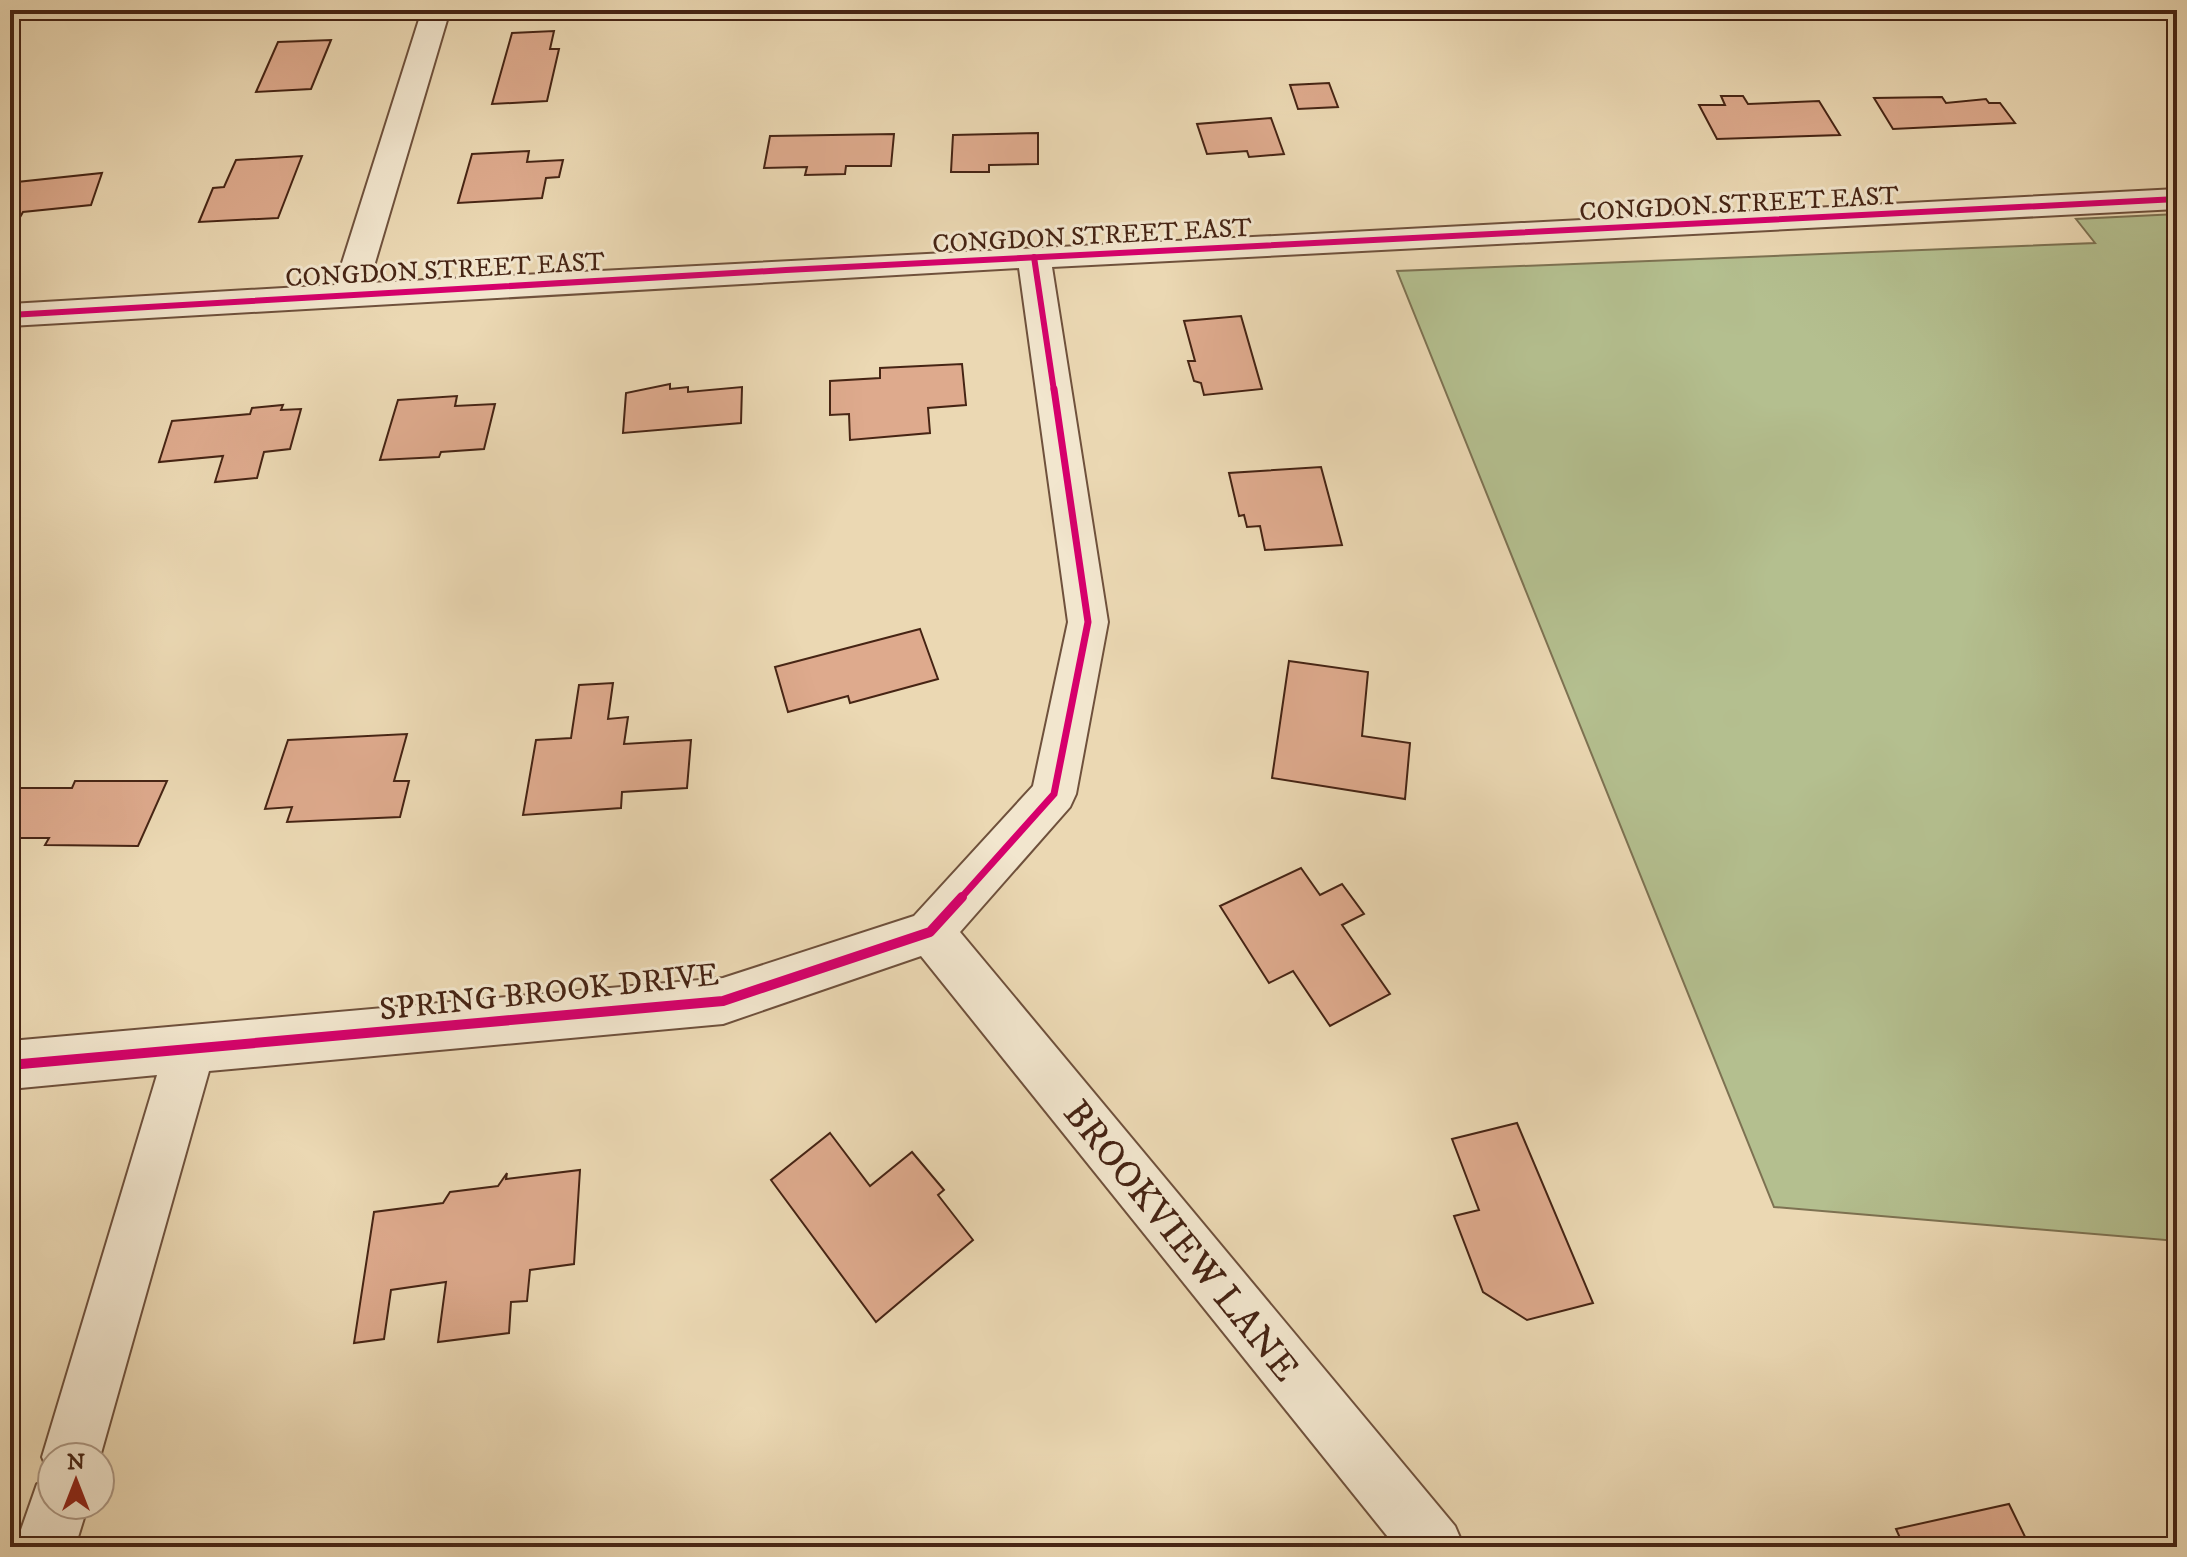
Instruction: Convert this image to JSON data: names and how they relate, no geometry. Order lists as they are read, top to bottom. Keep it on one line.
{"streets":{"street":["CONGDON STREET EAST","SPRING BROOK DRIVE","BROOKVIEW LANE"]},"crossings":[["CONGDON STREET EAST","SPRING BROOK DRIVE"],["SPRING BROOK DRIVE","BROOKVIEW LANE"]],"north":"top"}
